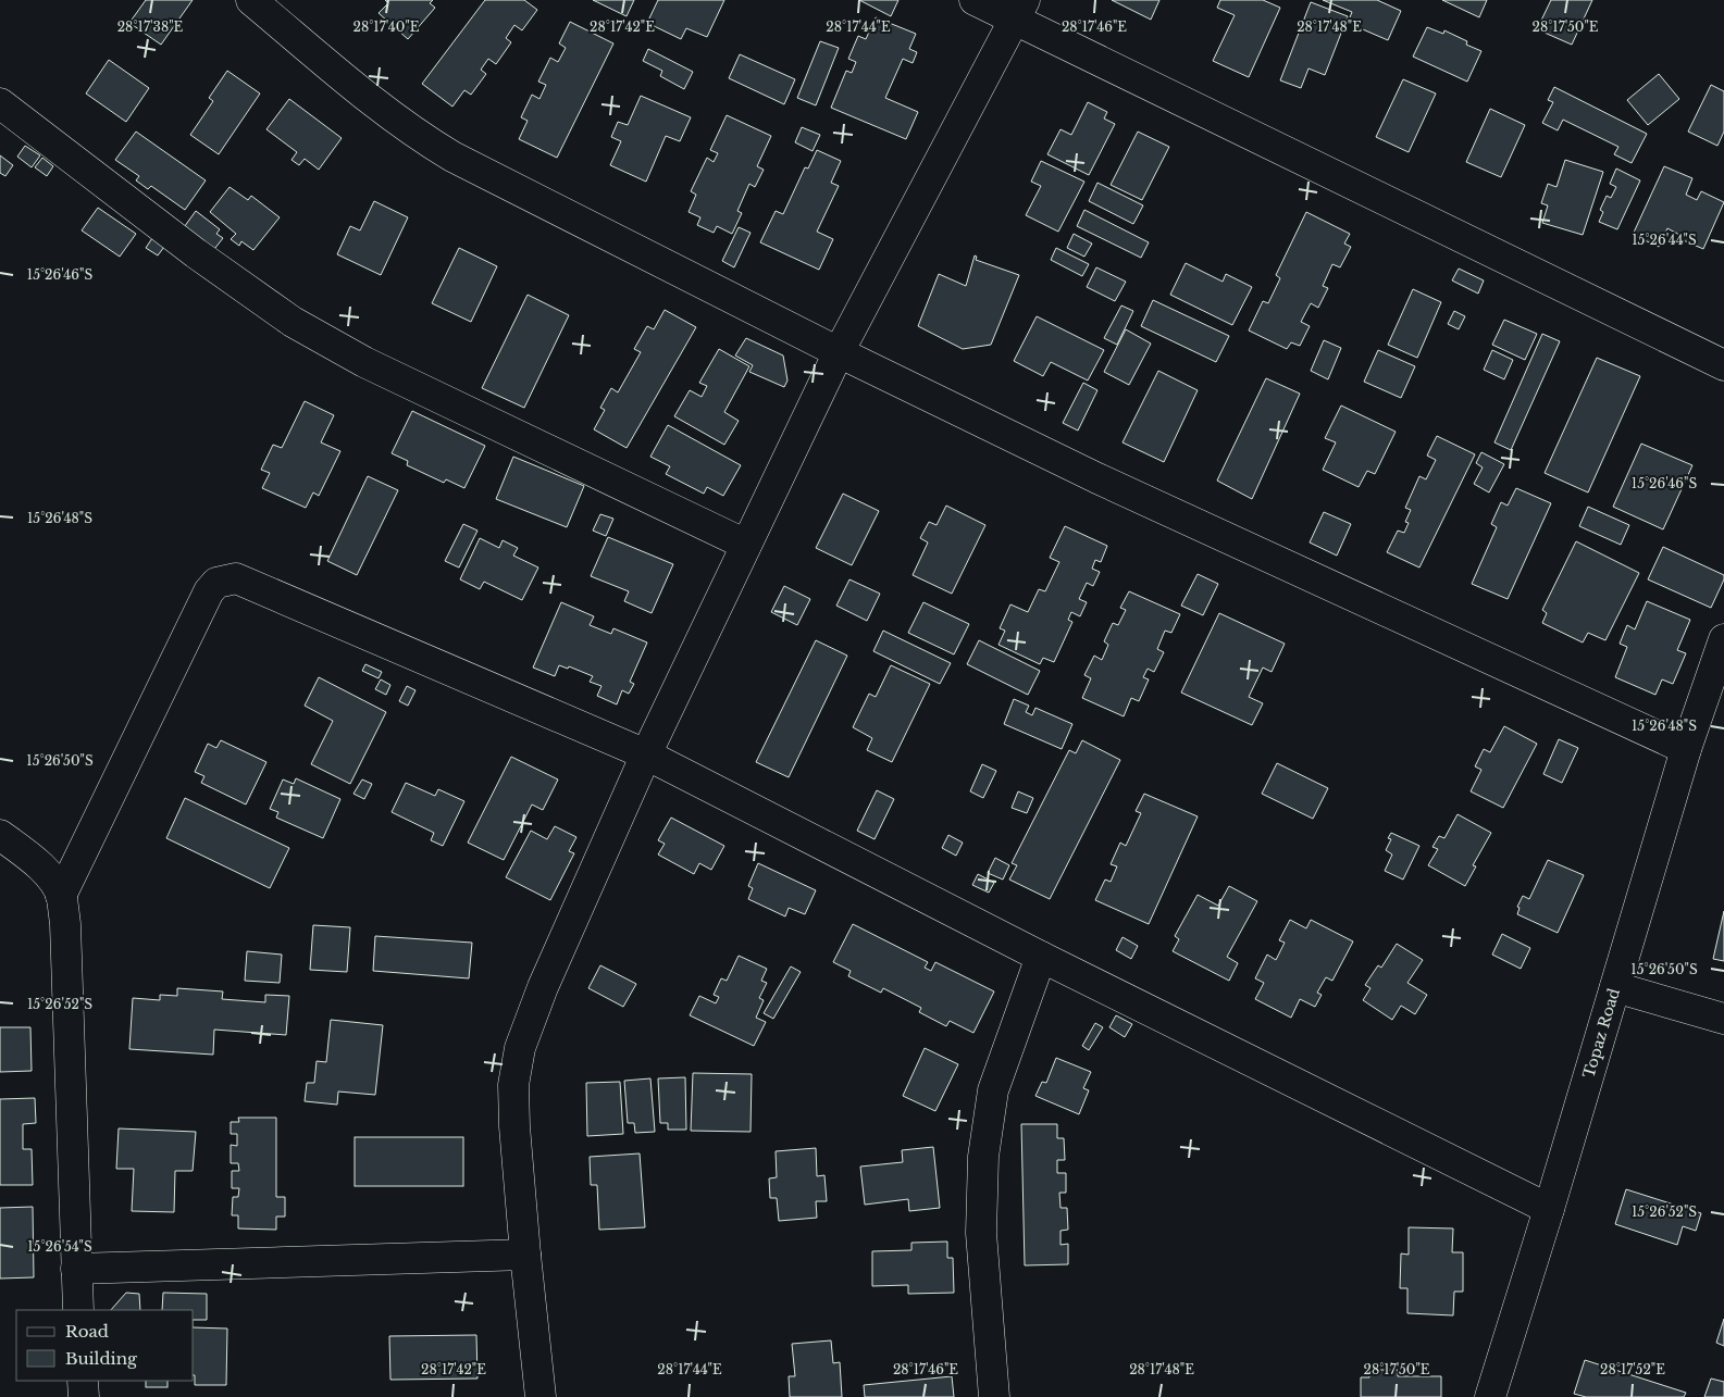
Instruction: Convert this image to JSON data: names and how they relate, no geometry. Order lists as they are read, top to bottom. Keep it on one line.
{"streets":{"street":["Topaz Road"]},"legend":["Road","Building"],"coordinates":["28°17'38\"E","28°17'40\"E","28°17'42\"E","28°17'44\"E","28°17'46\"E","28°17'48\"E","28°17'50\"E","15°26'44\"S","15°26'46\"S","15°26'48\"S","15°26'50\"S","15°26'52\"S","15°26'54\"S","28°17'52\"E"]}
